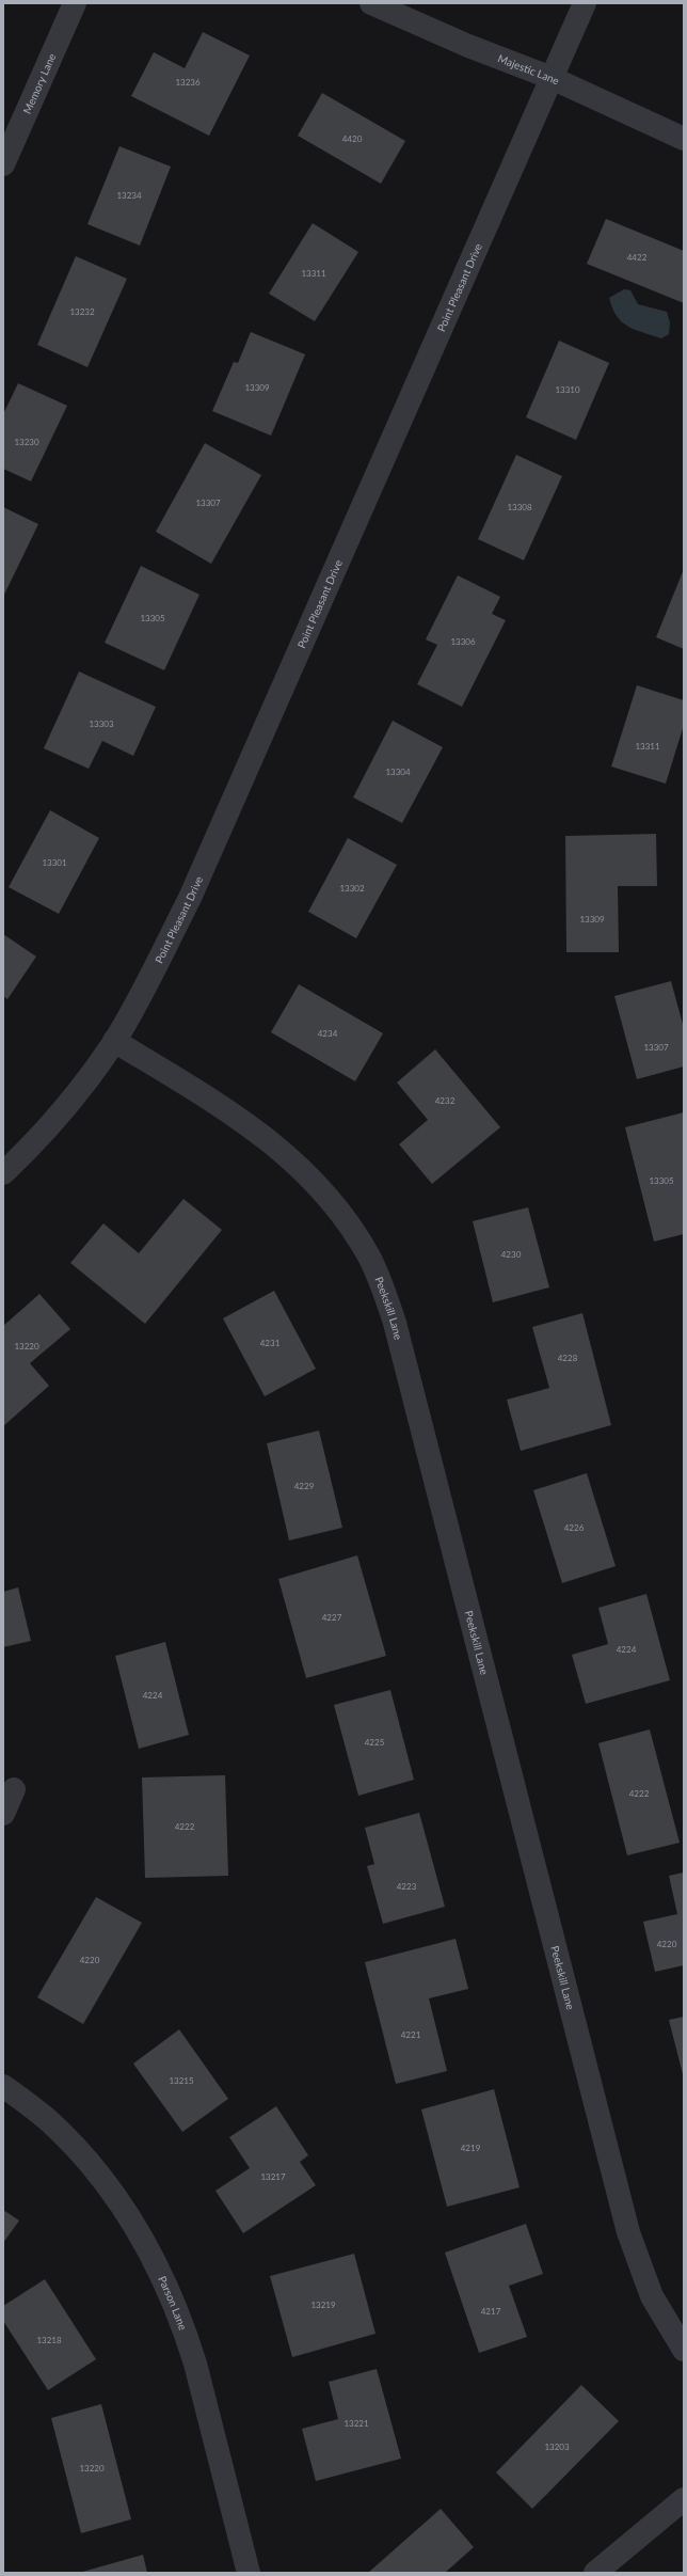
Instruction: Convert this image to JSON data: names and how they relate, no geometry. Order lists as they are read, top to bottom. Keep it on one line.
{"streets":{"street":["Majestic Lane","Memory Lane","Point Pleasant Drive","Peekskill Lane","Parson Lane"]},"crossings":[["Majestic Lane","Point Pleasant Drive"],["Point Pleasant Drive","Peekskill Lane"]],"house_numbers":["13236","4420","13234","4422","13311","13232","13309","13310","13230","13307","13308","13305","13306","13303","13311","13304","13301","13302","13309","4234","13307","4232","13305","4230","4231","13220","4228","4229","4226","4227","4224","4224","4225","4222","4222","4223","4220","4220","4221","13215","4219","13217","13219","4217","13218","13221","13203","13220"]}
